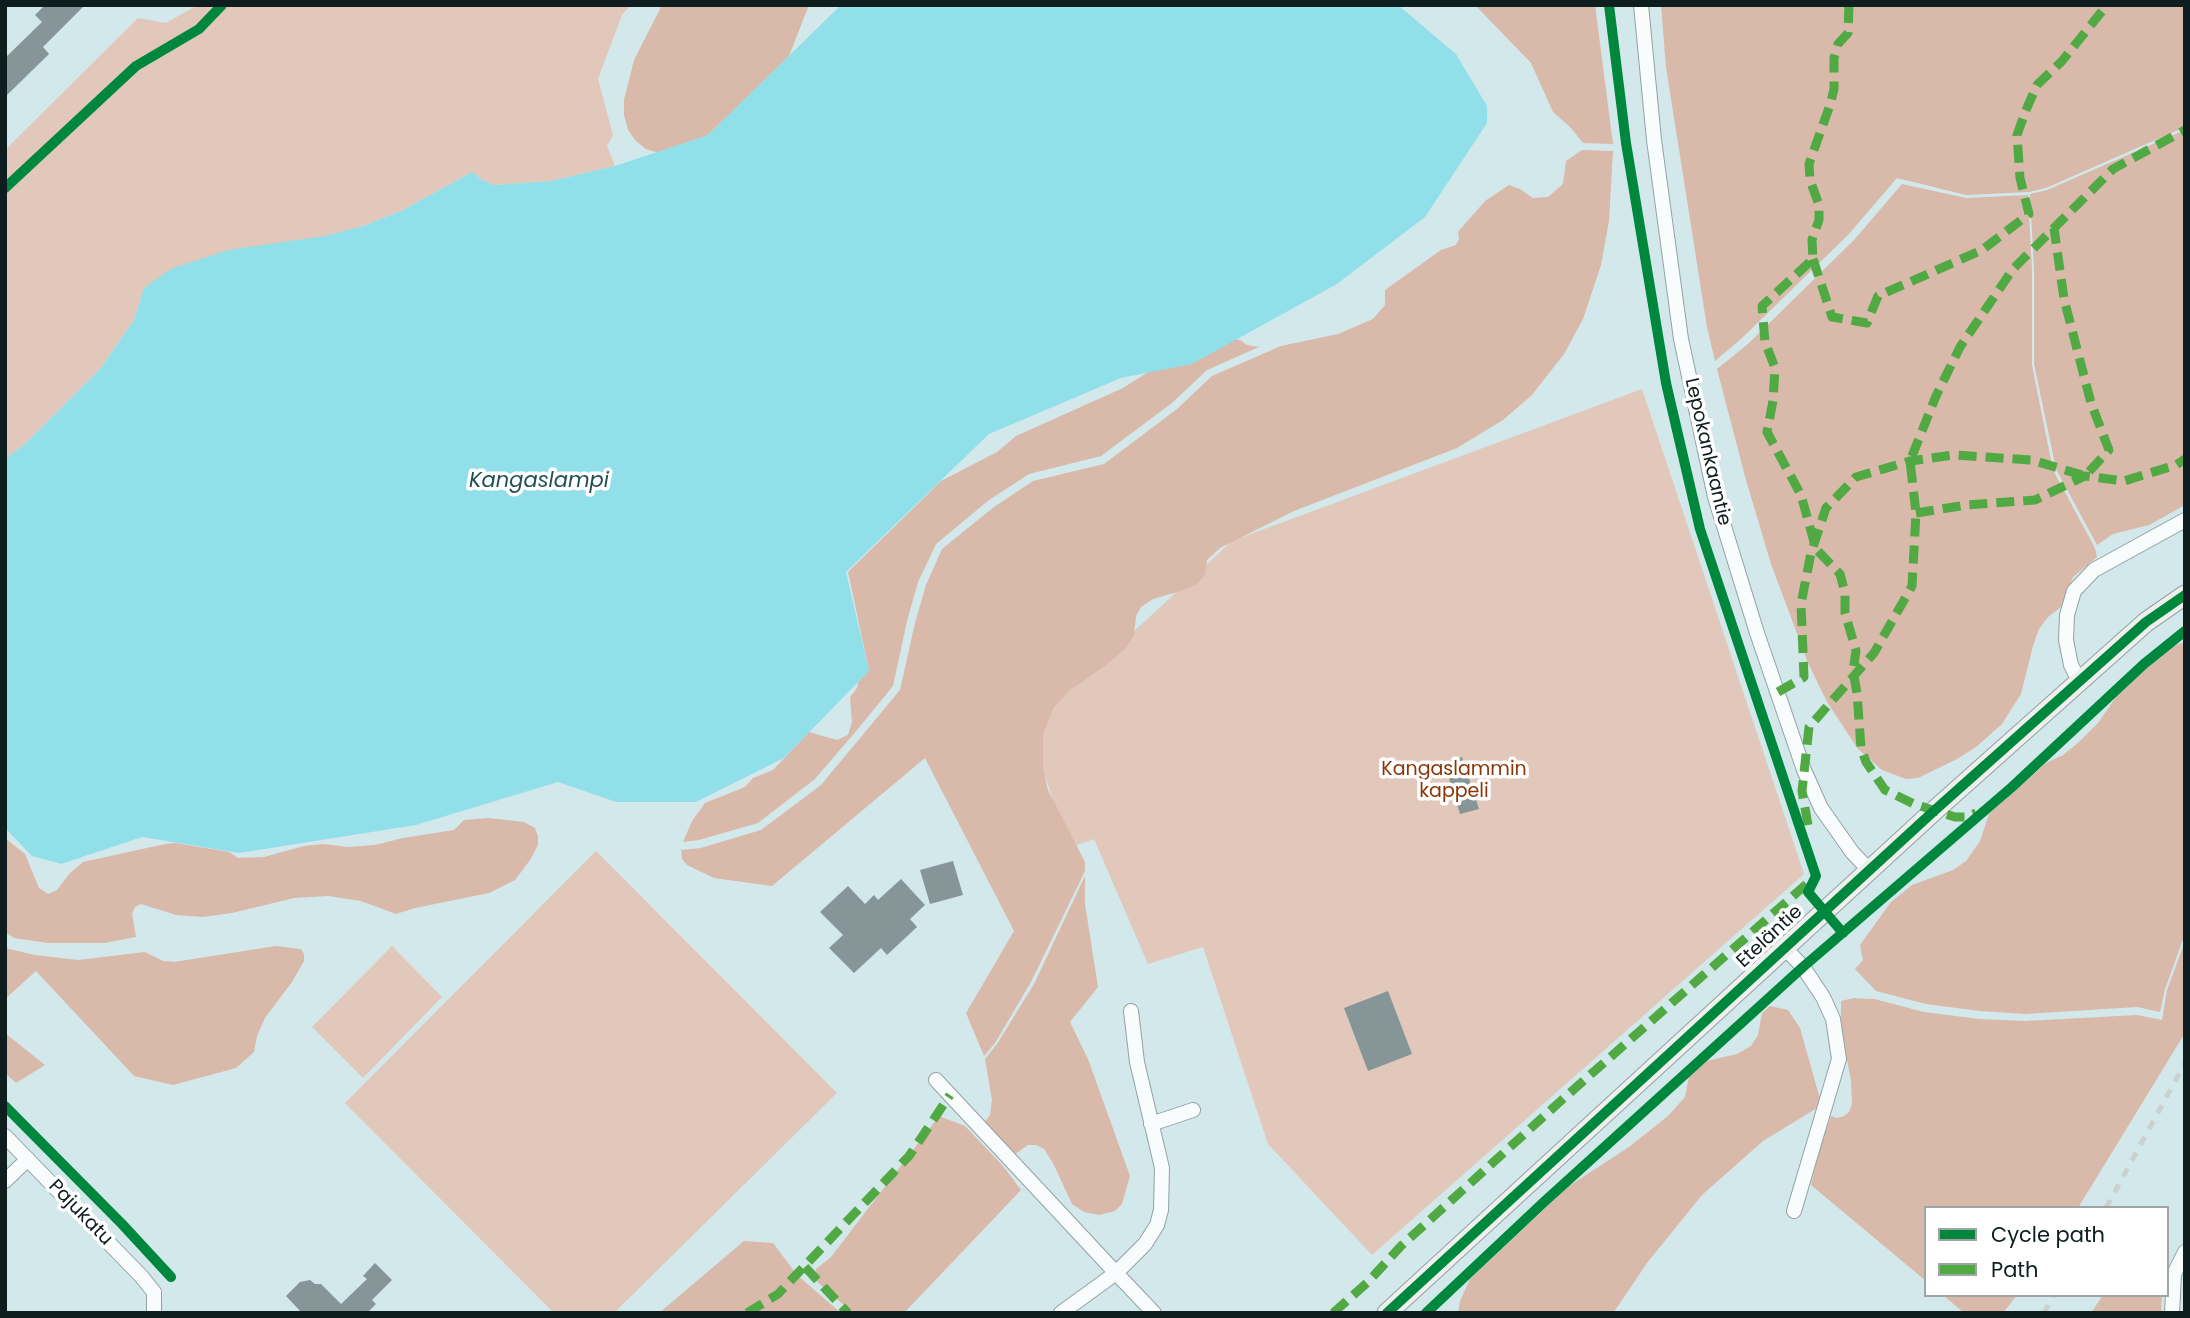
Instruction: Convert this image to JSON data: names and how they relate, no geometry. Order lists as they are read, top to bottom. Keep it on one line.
{"streets":{"street":["Lepokankaantie","Eteläntie","Pajukatu"]},"crossings":[["Lepokankaantie","Eteläntie"]],"water":["Kangaslampi"],"parks":["Kangaslammin kappeli"],"legend":["Cycle path","Path"]}
